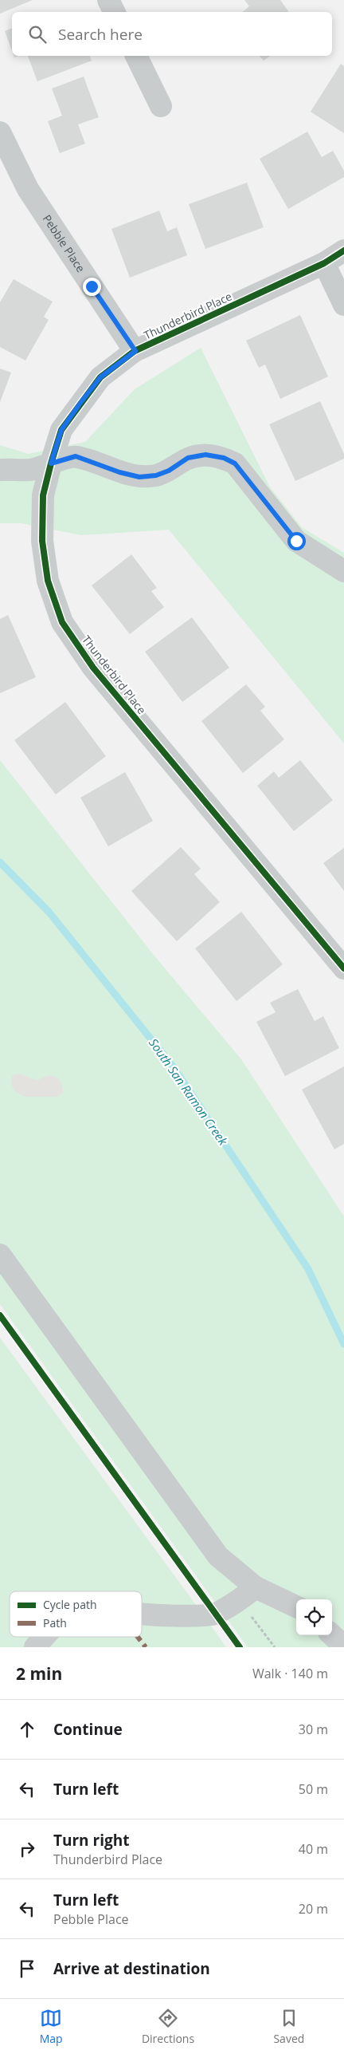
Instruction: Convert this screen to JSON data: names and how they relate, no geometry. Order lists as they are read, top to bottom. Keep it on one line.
{"streets":{"street":["Pebble Place","Thunderbird Place"]},"crossings":[["Pebble Place","Thunderbird Place"]],"water":["South San Ramon Creek"],"legend":["Cycle path","Path"],"page":{"search":"Search here","heading":["2 min","Walk · 140 m"],"list":[["Continue","30 m"],["Turn left","50 m"],["Turn right","Thunderbird Place","40 m"],["Turn left","Pebble Place","20 m"],"Arrive at destination"],"nav":["Map","Directions","Saved"]}}
